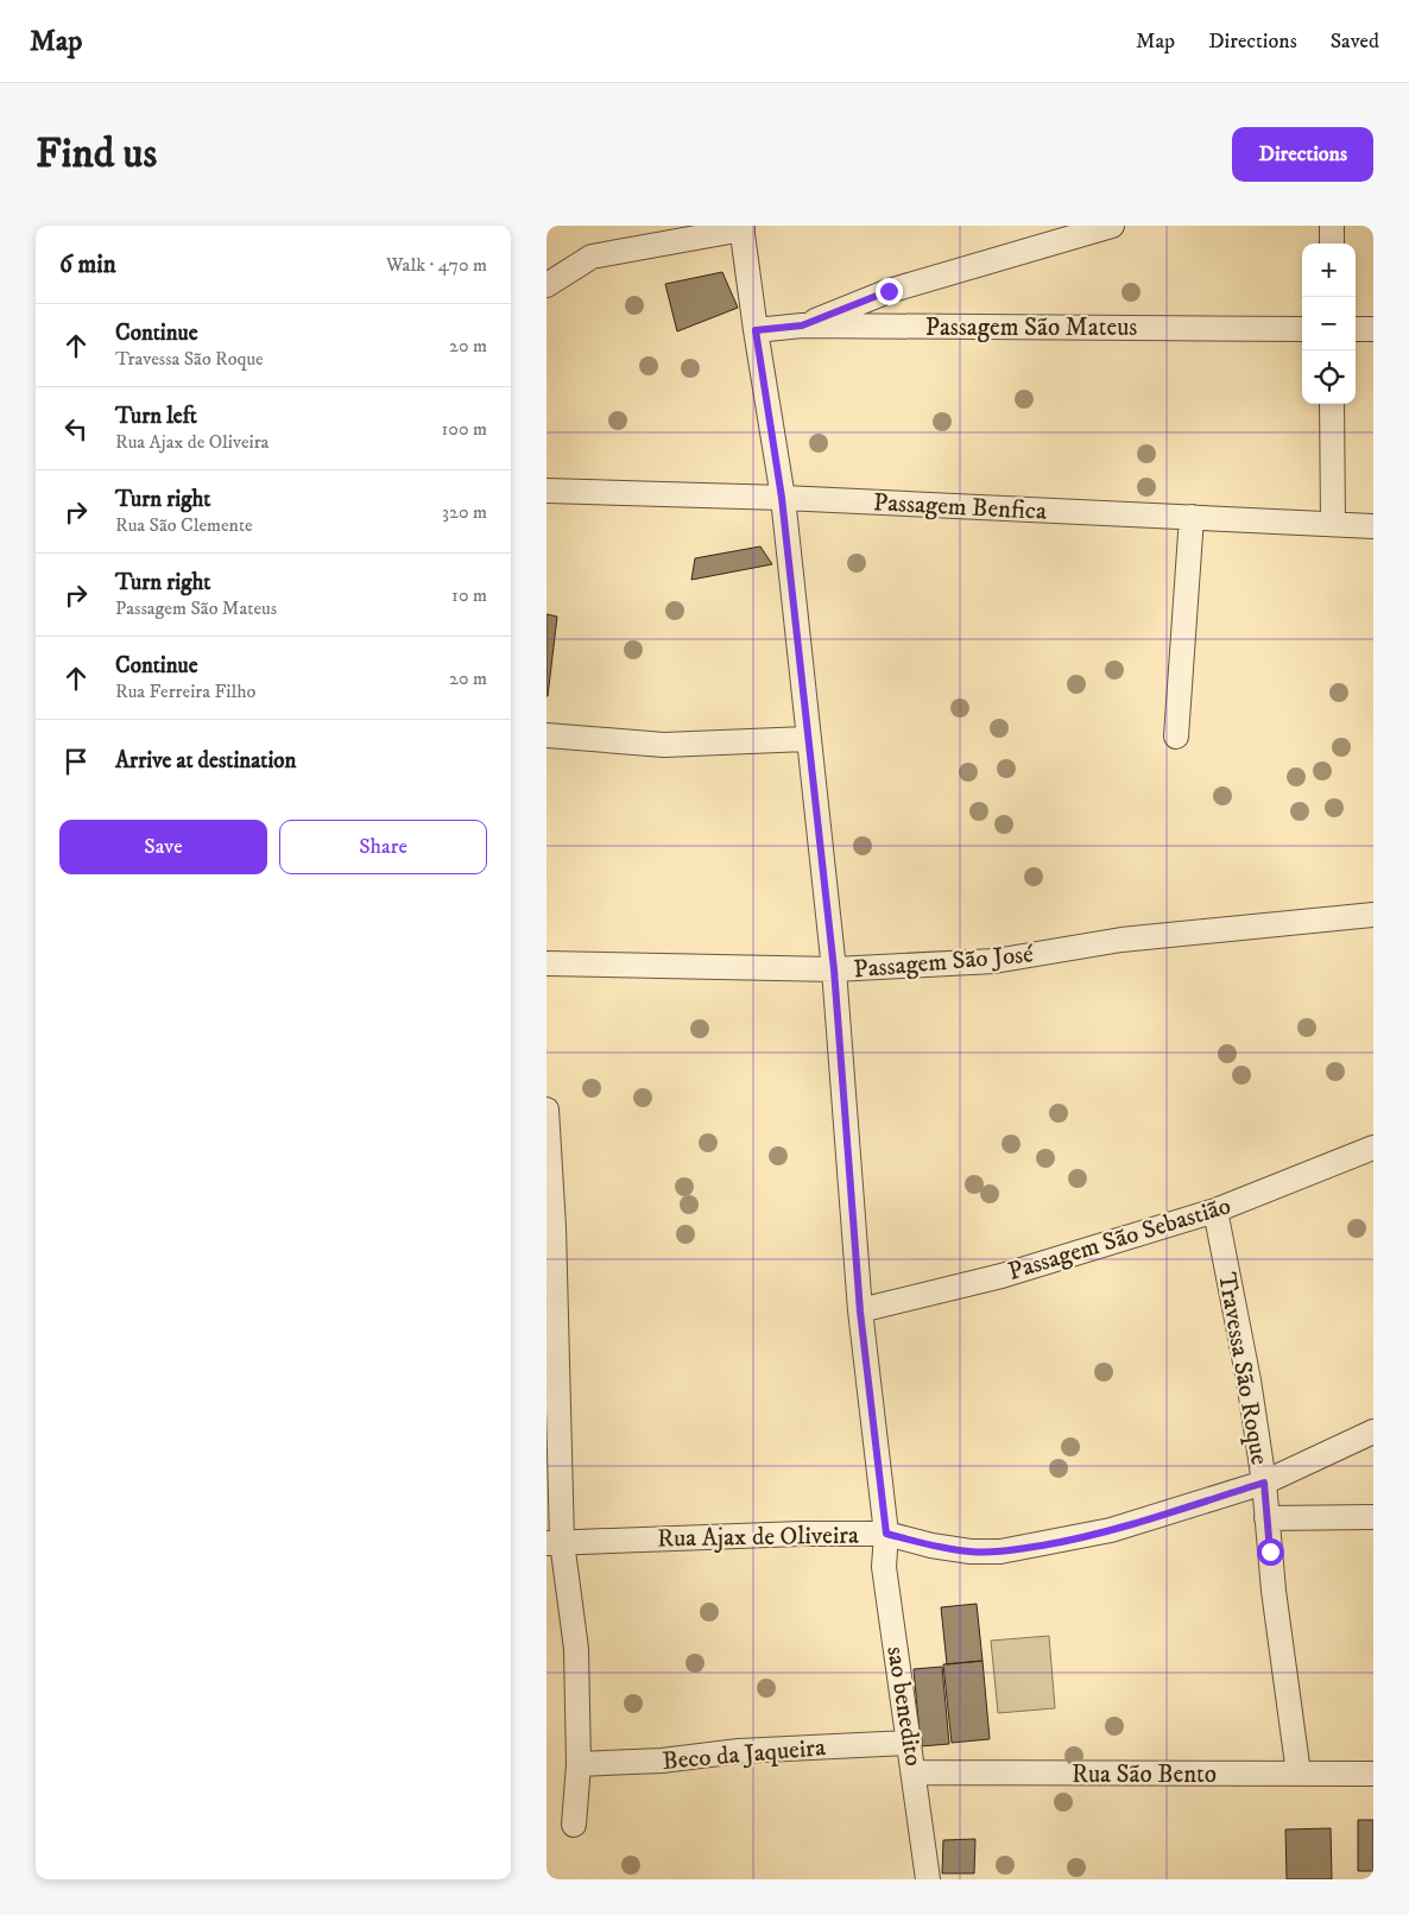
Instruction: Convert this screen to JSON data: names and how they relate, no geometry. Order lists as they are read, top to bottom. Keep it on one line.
{"streets":{"street":["Passagem São Mateus","Passagem Benfica","Passagem São José","Passagem São Sebastião","Travessa São Roque","Rua Ajax de Oliveira","sao benedito","Beco da Jaqueira","Rua São Bento"]},"crossings":[["Passagem São Mateus","sao benedito"],["Passagem Benfica","sao benedito"],["Passagem São José","sao benedito"],["Passagem São Sebastião","Travessa São Roque"],["Passagem São Sebastião","sao benedito"],["Travessa São Roque","Rua Ajax de Oliveira"],["Travessa São Roque","Rua São Bento"],["Rua Ajax de Oliveira","sao benedito"],["sao benedito","Beco da Jaqueira"],["sao benedito","Rua São Bento"]],"page":{"header":"Map","nav":["Map","Directions","Saved"],"buttons":["Directions",["Save","Share"]],"title":"Find us","heading":["6 min","Walk · 470 m"],"map_buttons":["+","−"],"list":[["Continue","Travessa São Roque","20 m"],["Turn left","Rua Ajax de Oliveira","100 m"],["Turn right","Rua São Clemente","320 m"],["Turn right","Passagem São Mateus","10 m"],["Continue","Rua Ferreira Filho","20 m"],"Arrive at destination"]}}
